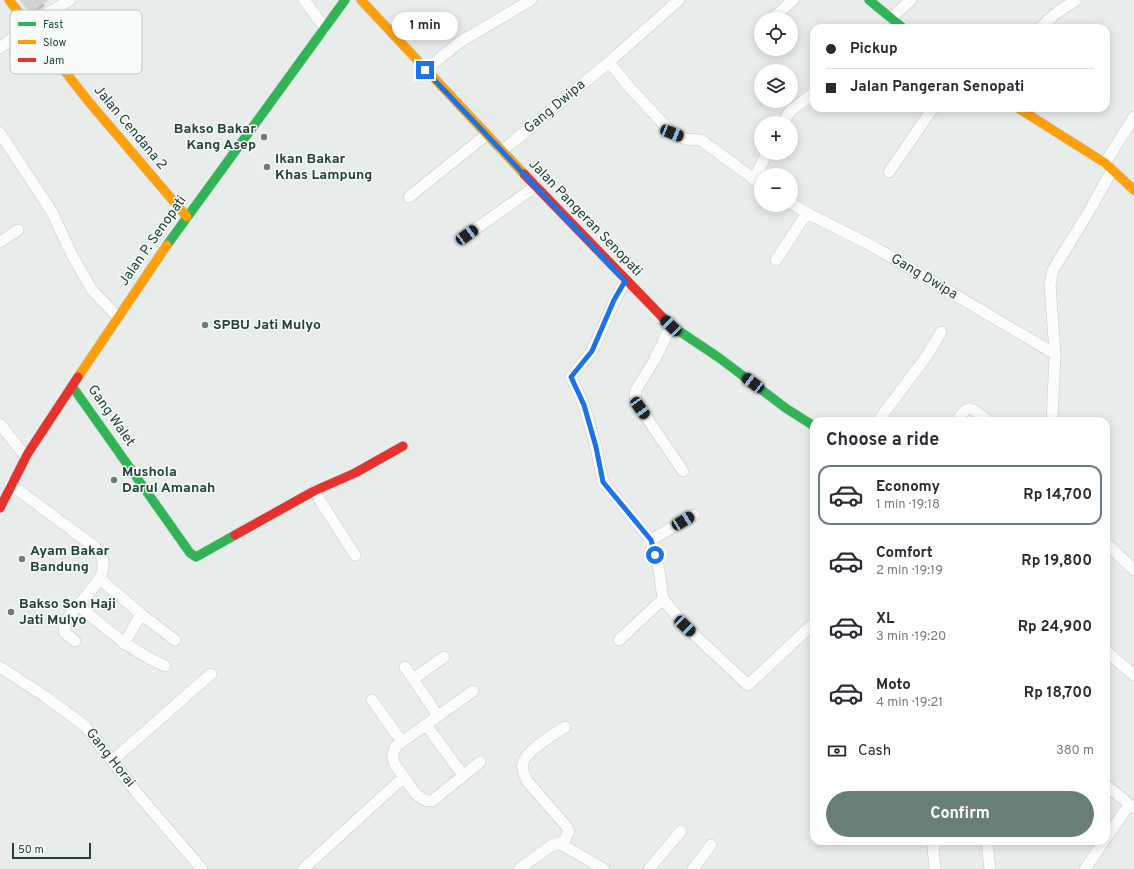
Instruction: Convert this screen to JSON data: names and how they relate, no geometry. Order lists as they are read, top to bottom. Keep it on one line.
{"streets":{"street":["Gang Dwipa","Jalan Cendana 2","Jalan Pangeran Senopati","Jalan P. Senopati","Gang Walet","Gang Horai"]},"crossings":[["Gang Dwipa","Jalan Pangeran Senopati"],["Jalan Cendana 2","Jalan P. Senopati"],["Jalan P. Senopati","Gang Walet"]],"places":["Bakso Bakar Kang Asep","Ikan Bakar Khas Lampung","SPBU Jati Mulyo","Mushola Darul Amanah","Ayam Bakar Bandung","Bakso Son Haji Jati Mulyo"],"legend":["Fast","Slow","Jam"],"scale_bar":"50 m","page":{"map_buttons":["+","−"],"bubble":"1 min","banner":["Pickup","Jalan Pangeran Senopati"],"heading":"Choose a ride","list":[{"name":"Economy","note":"1 min · 19:18","value":"Rp 14,700"},{"name":"Comfort","note":"2 min · 19:19","value":"Rp 19,800"},{"name":"XL","note":"3 min · 19:20","value":"Rp 24,900"},{"name":"Moto","note":"4 min · 19:21","value":"Rp 18,700"}],"pay":["Cash","380 m"],"buttons":"Confirm","scale":"50 m"}}
